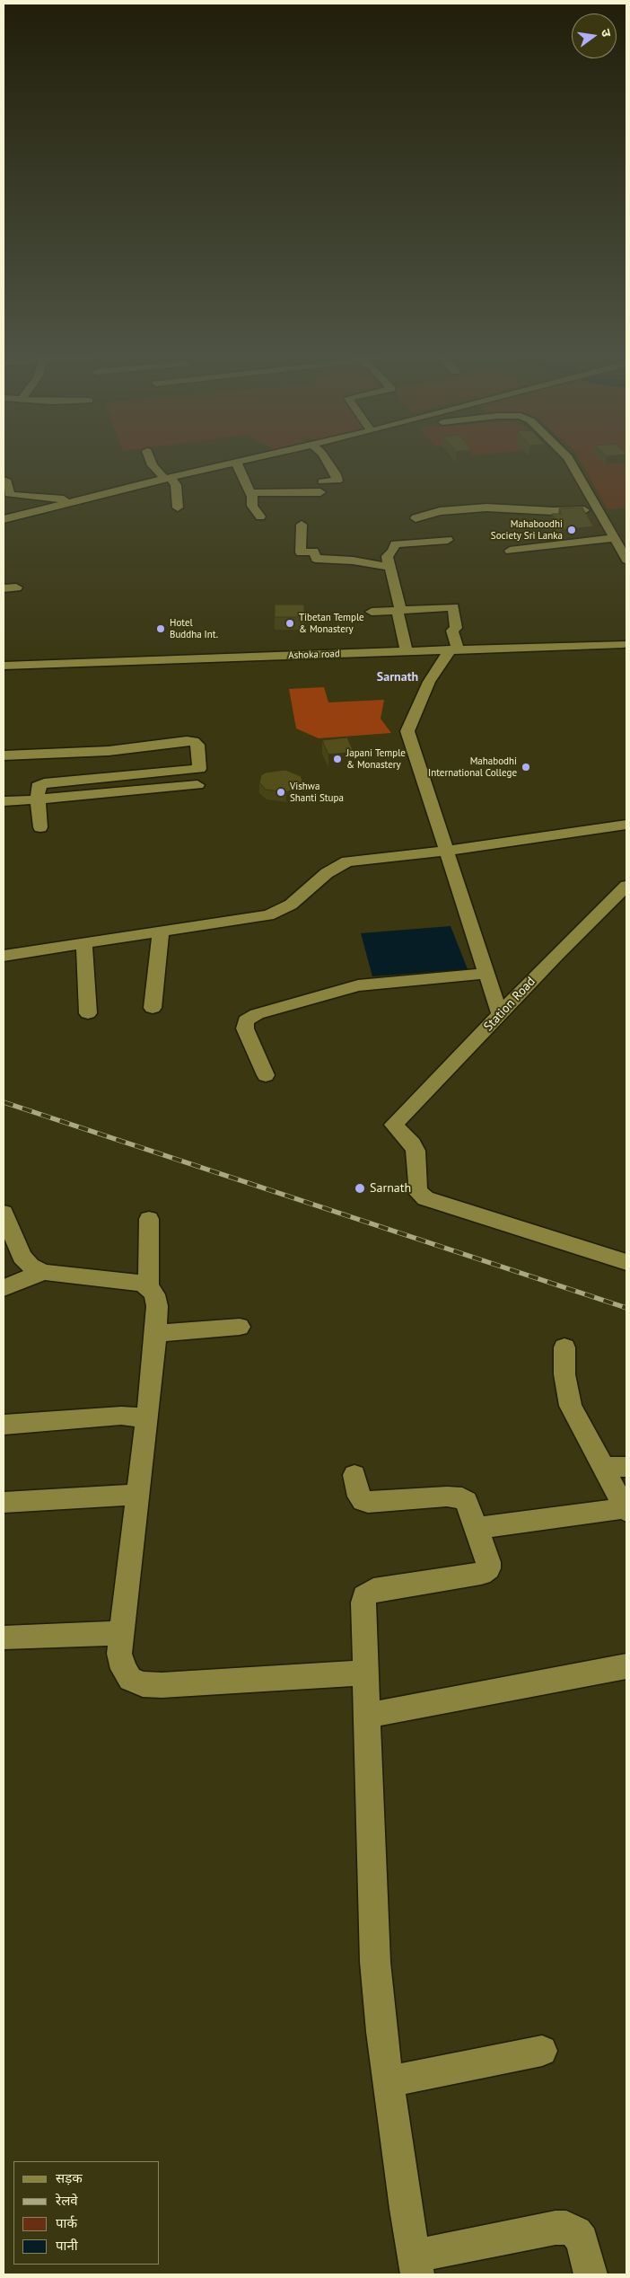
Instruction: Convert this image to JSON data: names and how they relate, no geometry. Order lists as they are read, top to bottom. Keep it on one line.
{"streets":{"street":["Ashoka road","Station Road"]},"districts":["Sarnath"],"places":["Mahaboodhi Society Sri Lanka","Tibetan Temple & Monastery","Hotel Buddha Int.","Japani Temple & Monastery","Mahabodhi International College","Vishwa Shanti Stupa","Sarnath"],"legend":["सड़क","रेलवे","पार्क","पानी"],"north":"right"}
